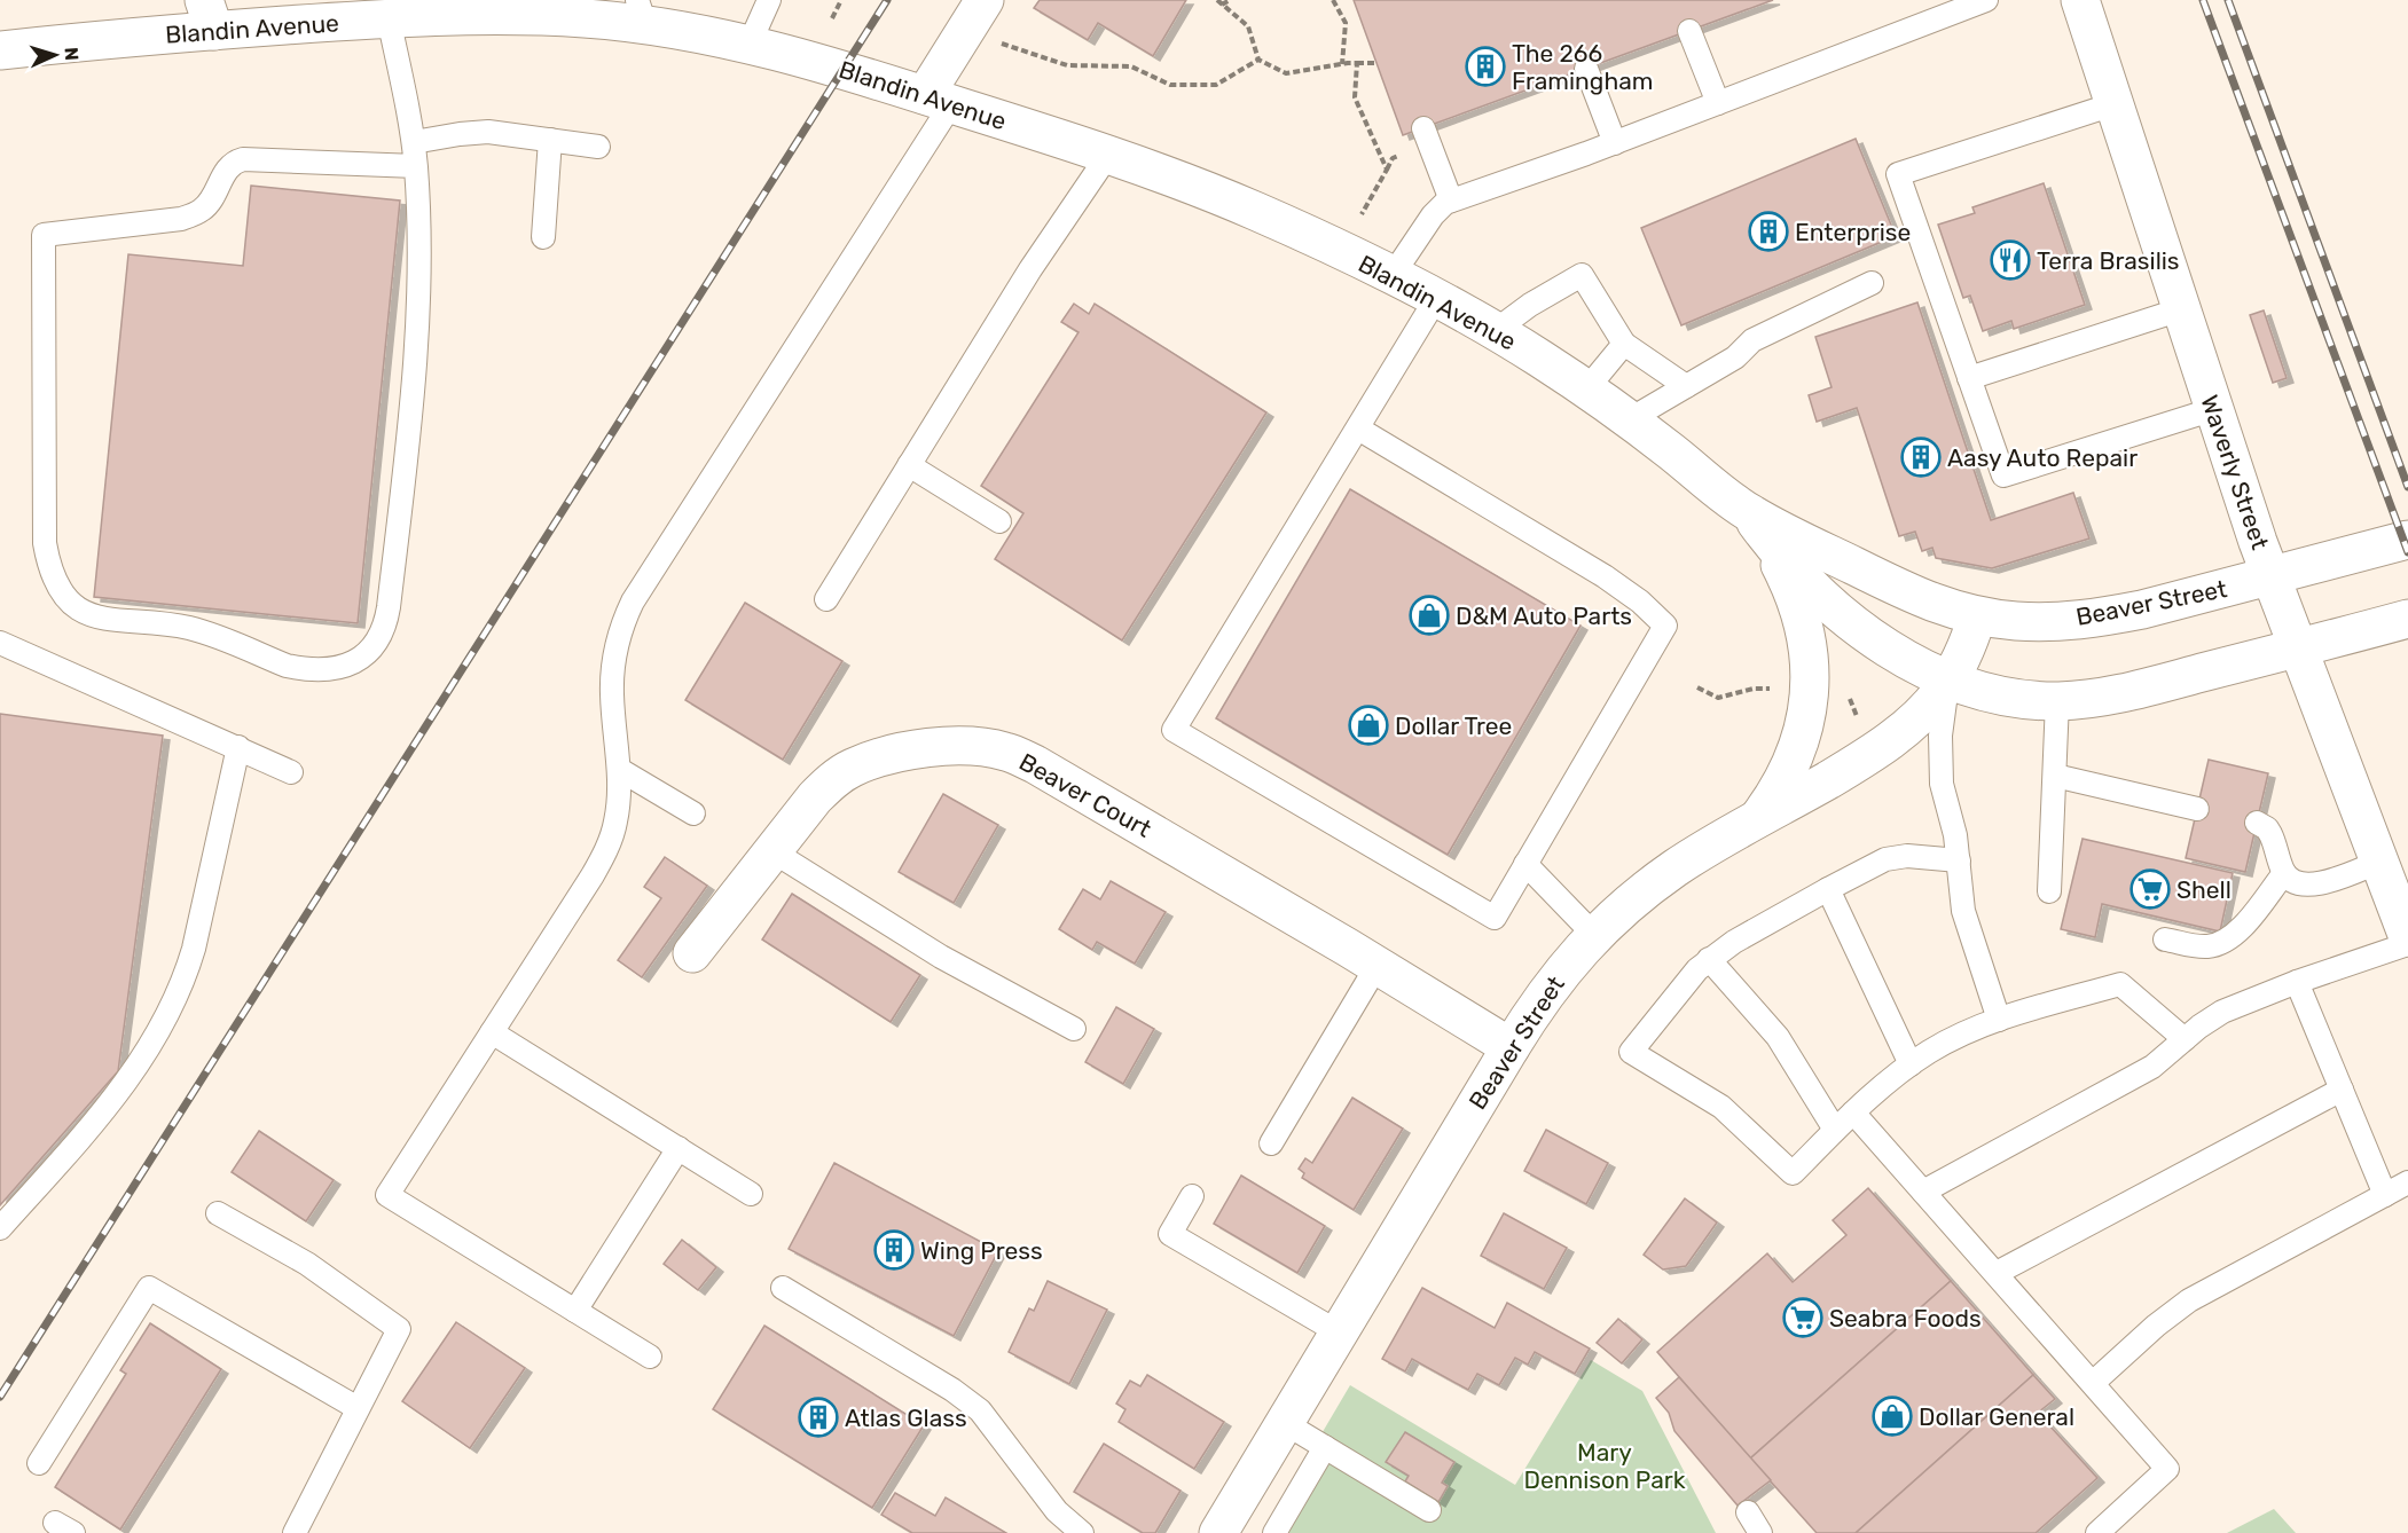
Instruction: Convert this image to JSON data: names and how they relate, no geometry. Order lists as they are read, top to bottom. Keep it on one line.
{"streets":{"street":["Blandin Avenue","Waverly Street","Beaver Street","Beaver Court"]},"crossings":[["Blandin Avenue","Beaver Street"],["Waverly Street","Beaver Street"],["Beaver Street","Beaver Court"]],"parks":["Mary Dennison Park"],"places":{"building":["The 266 Framingham","Enterprise","Aasy Auto Repair","Wing Press","Atlas Glass"],"restaurant":["Terra Brasilis"],"shop":["D&M Auto Parts","Dollar Tree","Dollar General"],"supermarket":["Shell","Seabra Foods"]},"north":"right"}
